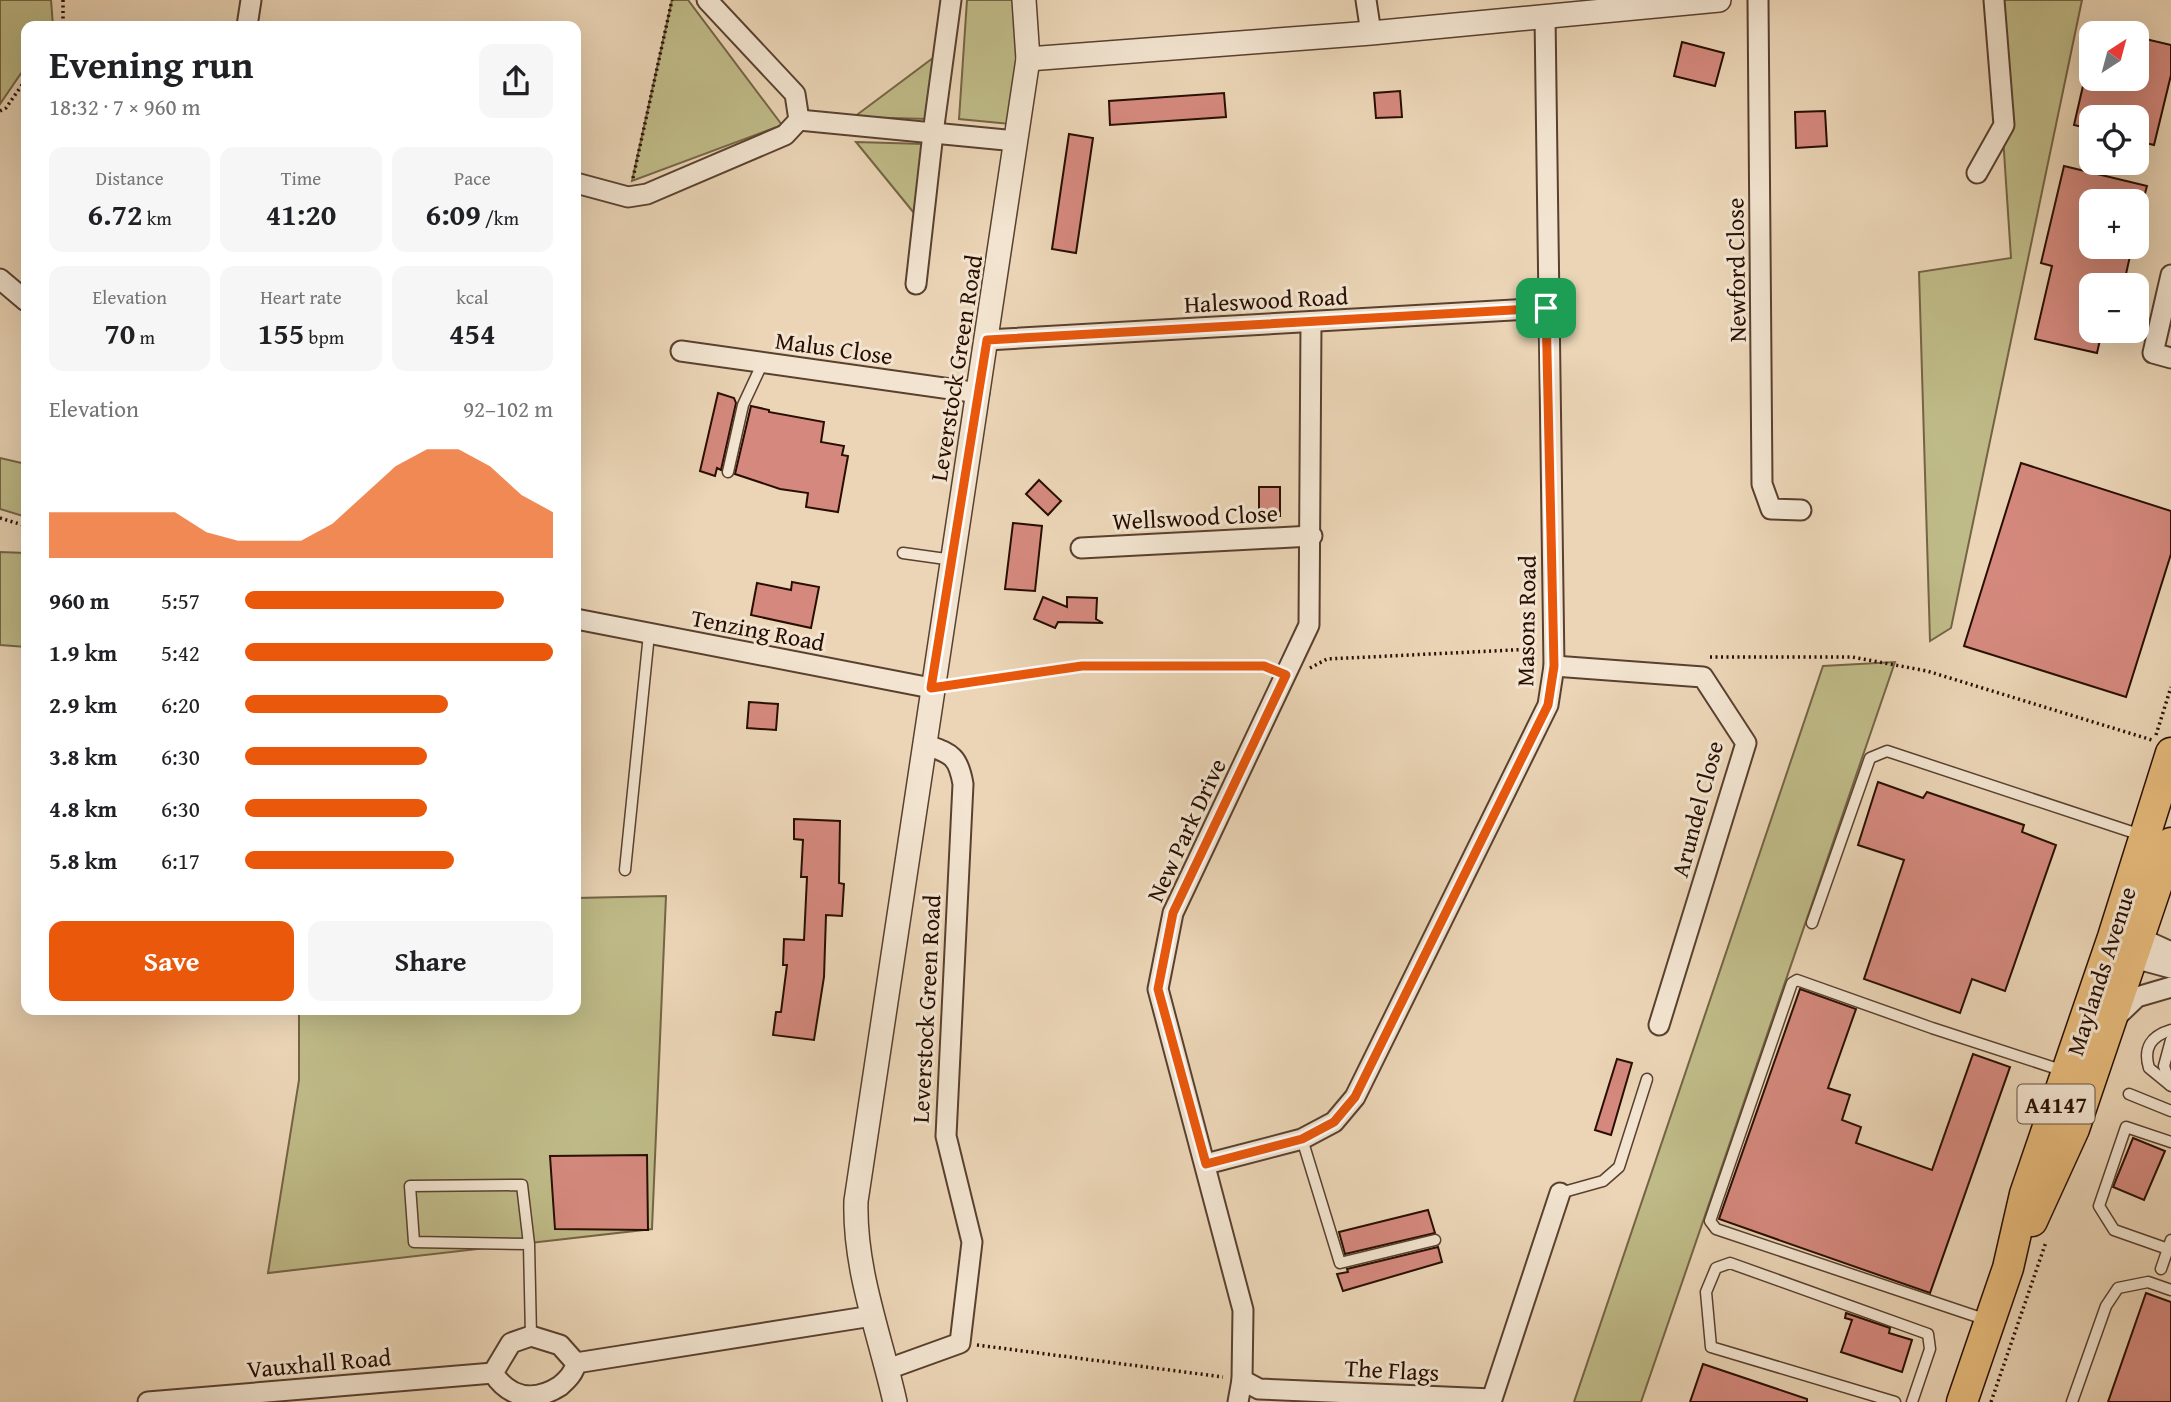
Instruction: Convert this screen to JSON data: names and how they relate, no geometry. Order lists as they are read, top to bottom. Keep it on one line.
{"streets":{"main road":["Maylands Avenue","A4147"],"street":["Newford Close","Haleswood Road","Malus Close","Leverstock Green Road","Wellswood Close","Masons Road","Tenzing Road","Arundel Close","New Park Drive","Vauxhall Road","The Flags"]},"crossings":[["Haleswood Road","Leverstock Green Road"],["Haleswood Road","Masons Road"],["Haleswood Road","New Park Drive"],["Malus Close","Leverstock Green Road"],["Leverstock Green Road","Tenzing Road"],["Wellswood Close","New Park Drive"],["Masons Road","Arundel Close"],["Masons Road","New Park Drive"],["New Park Drive","The Flags"]],"north":"top right","page":{"map_buttons":["+","−"],"heading":["Evening run","18:32 · 7 × 960 m"],"stats":[["Distance","6.72 km"],["Time","41:20"],["Pace","6:09 /km"],["Elevation","70 m"],["Heart rate","155 bpm"],["kcal","454"]],"chart":["Elevation","92–102 m"],"list":[{"name":"960 m","note":"5:57"},{"name":"1.9 km","note":"5:42"},{"name":"2.9 km","note":"6:20"},{"name":"3.8 km","note":"6:30"},{"name":"4.8 km","note":"6:30"},{"name":"5.8 km","note":"6:17"}],"buttons":["Save","Share"]}}
